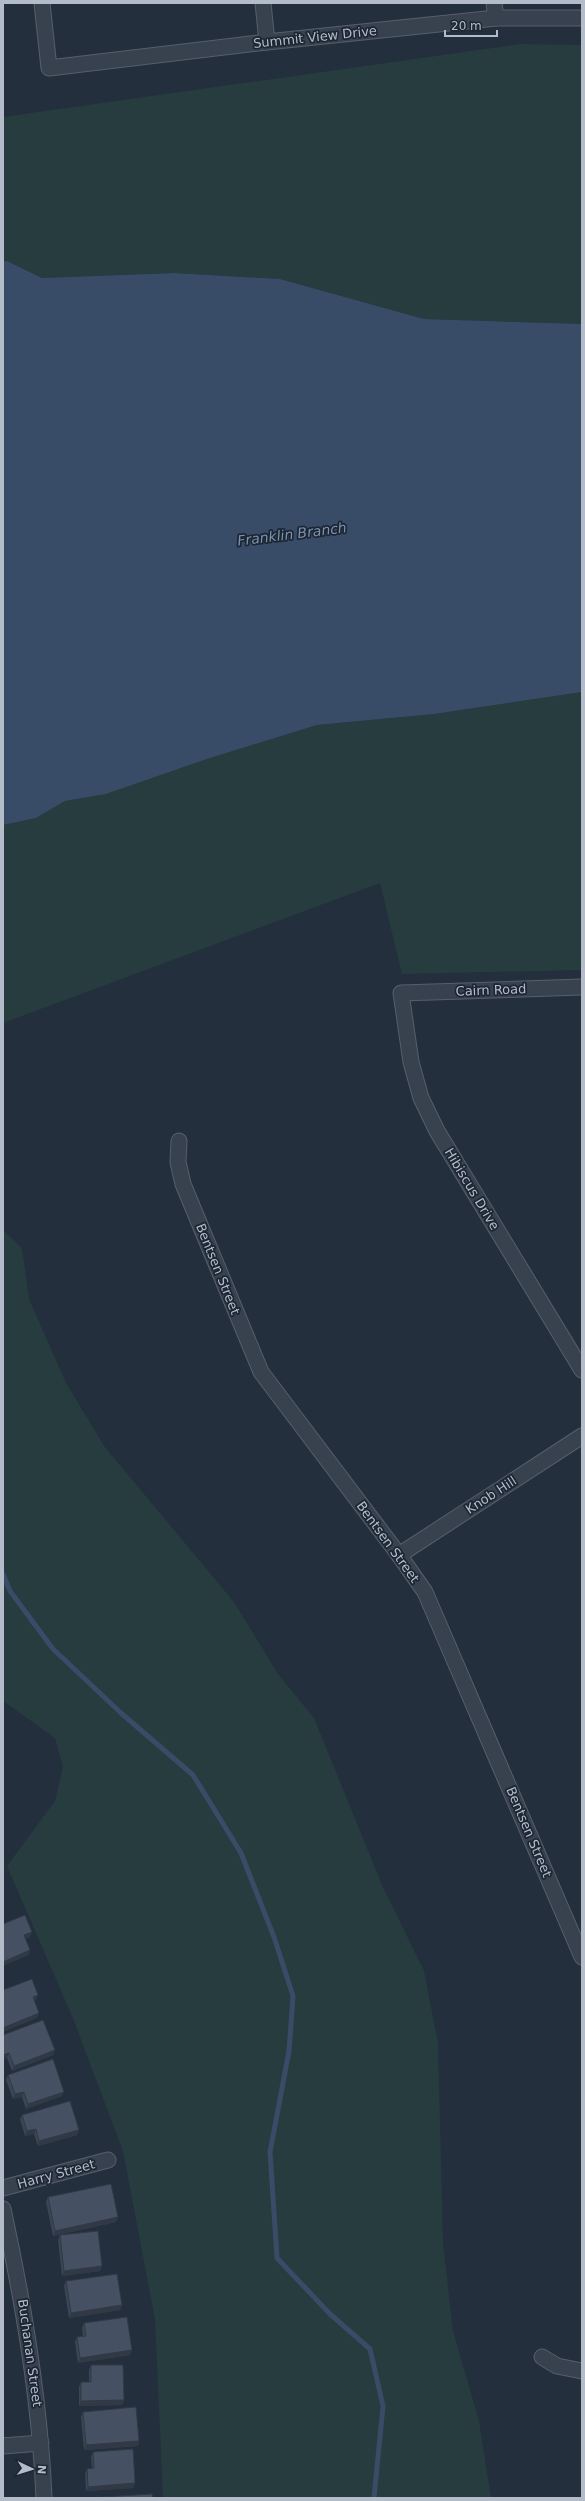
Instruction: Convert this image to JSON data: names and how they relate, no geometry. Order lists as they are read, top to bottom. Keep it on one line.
{"streets":{"street":["Summit View Drive","Cairn Road","Hibiscus Drive","Bentsen Street","Knob Hill","Harry Street","Buchanan Street"]},"crossings":[["Cairn Road","Hibiscus Drive"],["Bentsen Street","Knob Hill"]],"water":["Franklin Branch"],"scale_bar":"20 m","north":"right"}
